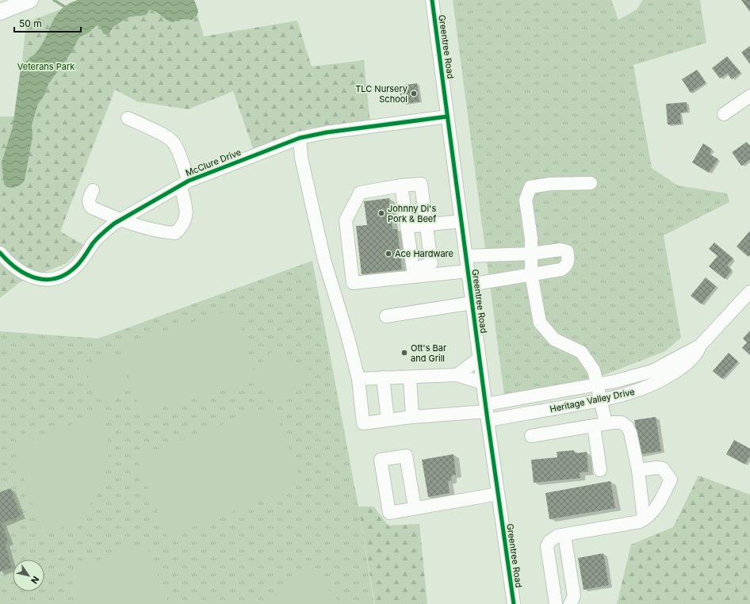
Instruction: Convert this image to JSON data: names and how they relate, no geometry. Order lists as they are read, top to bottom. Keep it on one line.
{"streets":{"street":["Greentree Road","McClure Drive","Heritage Valley Drive"]},"crossings":[["Greentree Road","McClure Drive"],["Greentree Road","Heritage Valley Drive"]],"parks":["Veterans Park"],"places":["TLC Nursery School","Johnny Di's Pork & Beef","Ace Hardware","Ott's Bar and Grill"],"scale_bar":"50 m","north":"bottom right"}
